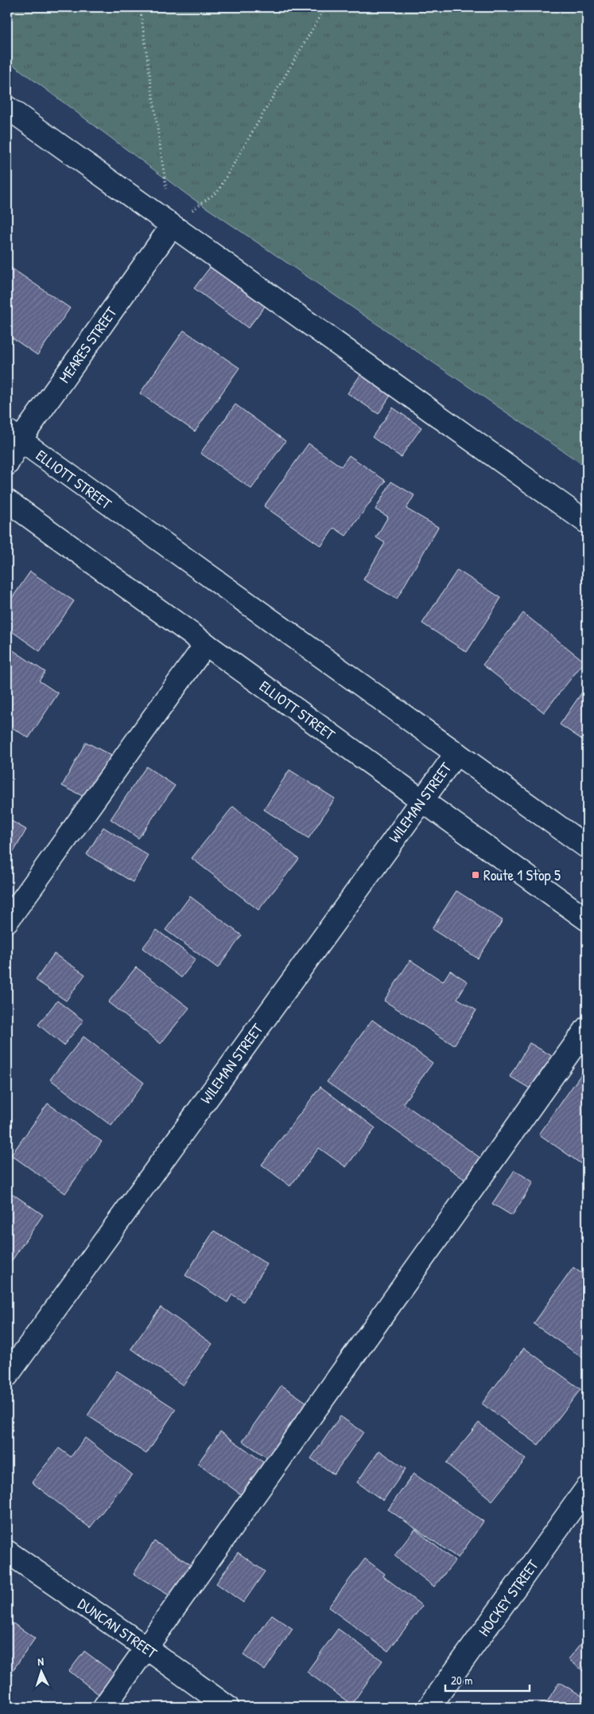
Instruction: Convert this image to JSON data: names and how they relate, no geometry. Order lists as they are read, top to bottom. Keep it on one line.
{"streets":{"street":["MEARES STREET","ELLIOTT STREET","WILEMAN STREET","HOCKEY STREET","DUNCAN STREET"]},"crossings":[["MEARES STREET","ELLIOTT STREET"],["ELLIOTT STREET","WILEMAN STREET"]],"places":{"transit":["Route 1 Stop 5"]},"scale_bar":"20 m","north":"top"}
